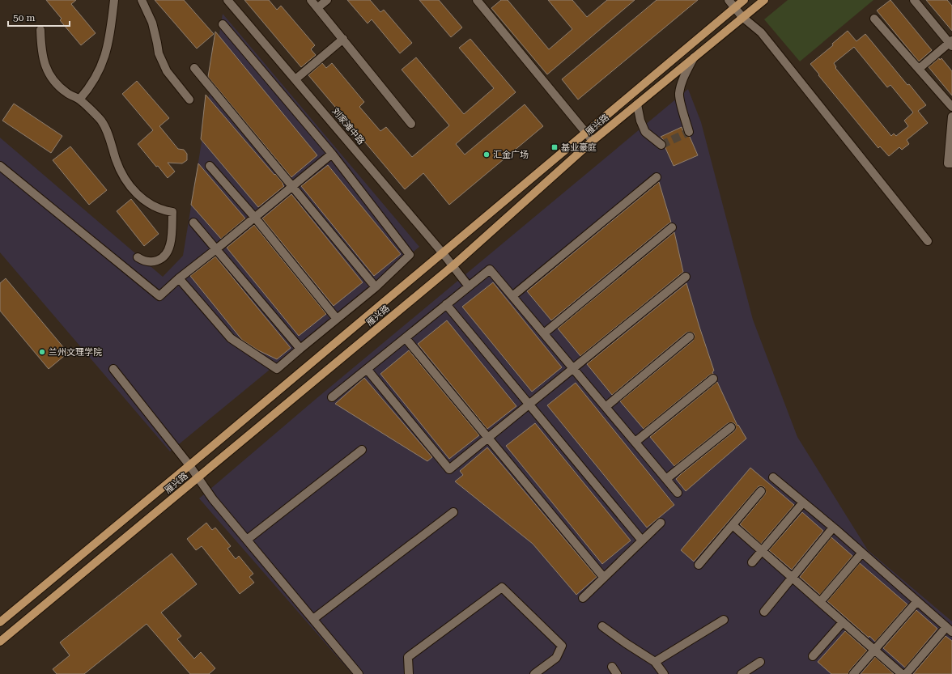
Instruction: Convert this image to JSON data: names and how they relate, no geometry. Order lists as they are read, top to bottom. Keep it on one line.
{"streets":{"main road":["雁兴路"],"street":["刘家滩中路"]},"crossings":[["雁兴路","刘家滩中路"]],"places":{"transit":["基业豪庭"],"other":["汇金广场","兰州文理学院"]},"scale_bar":"50 m"}
